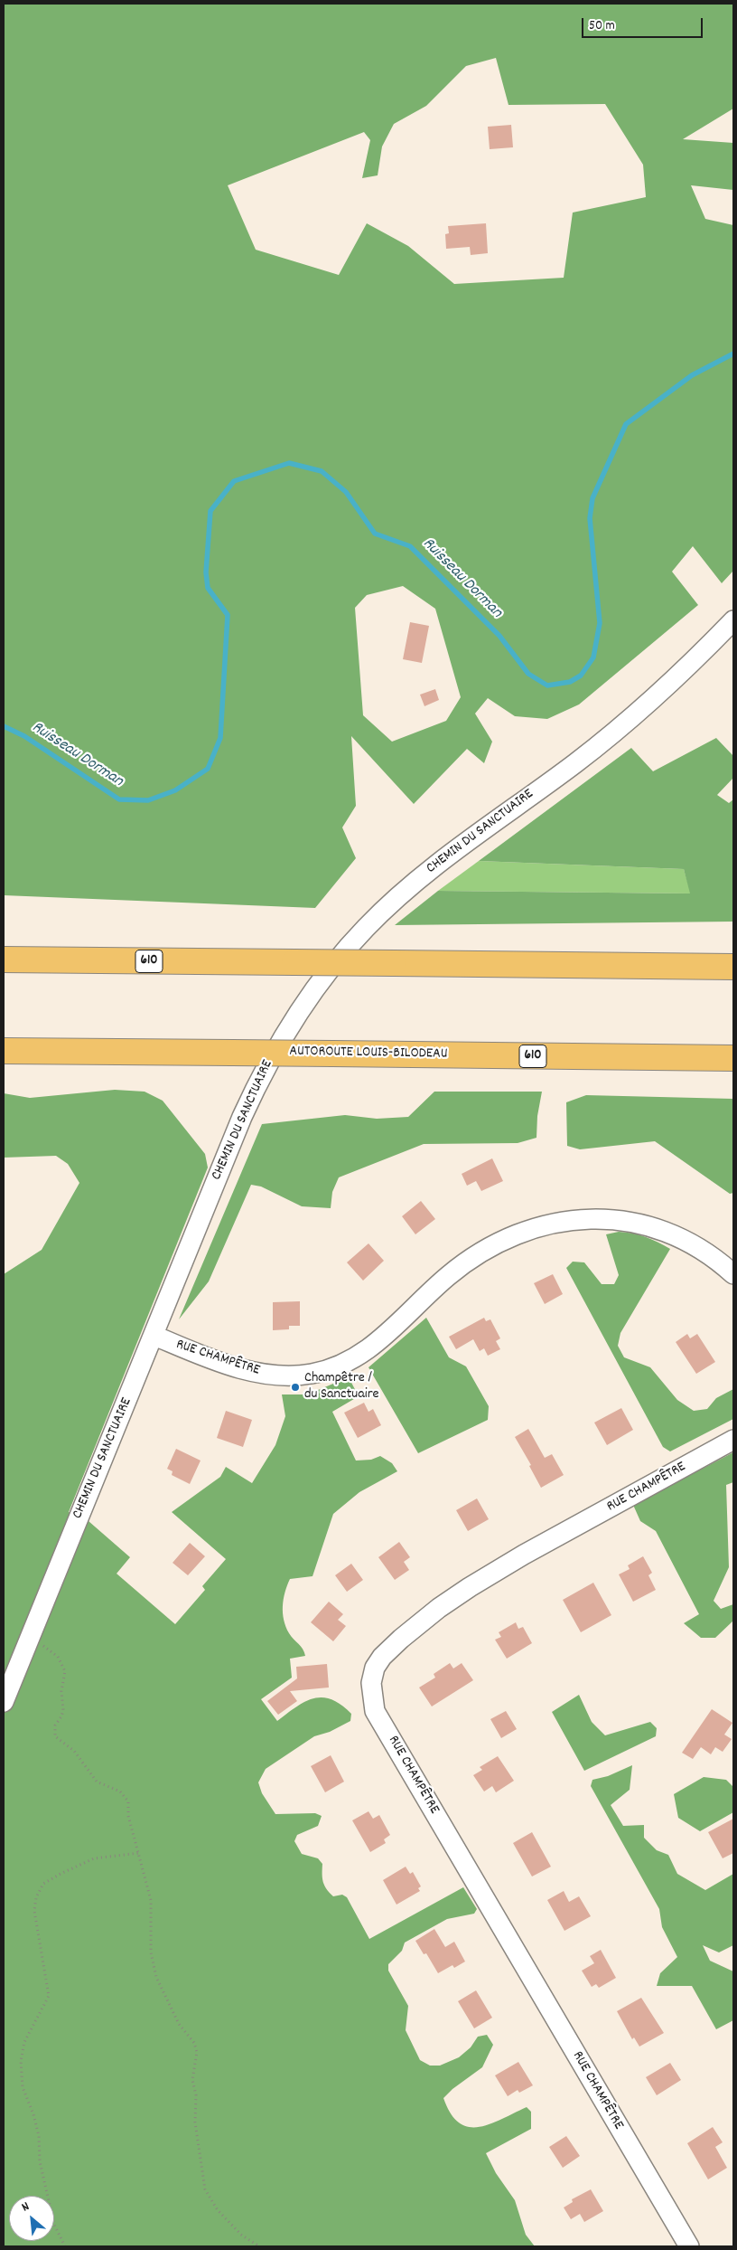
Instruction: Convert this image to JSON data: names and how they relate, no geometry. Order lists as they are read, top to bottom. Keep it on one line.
{"streets":{"highway":["610","AUTOROUTE LOUIS-BILODEAU"],"street":["CHEMIN DU SANCTUAIRE","RUE CHAMPÊTRE"]},"crossings":[["CHEMIN DU SANCTUAIRE","RUE CHAMPÊTRE"]],"water":["Ruisseau Dorman"],"places":["Champêtre / du Sanctuaire"],"scale_bar":"50 m","north":"top left"}
